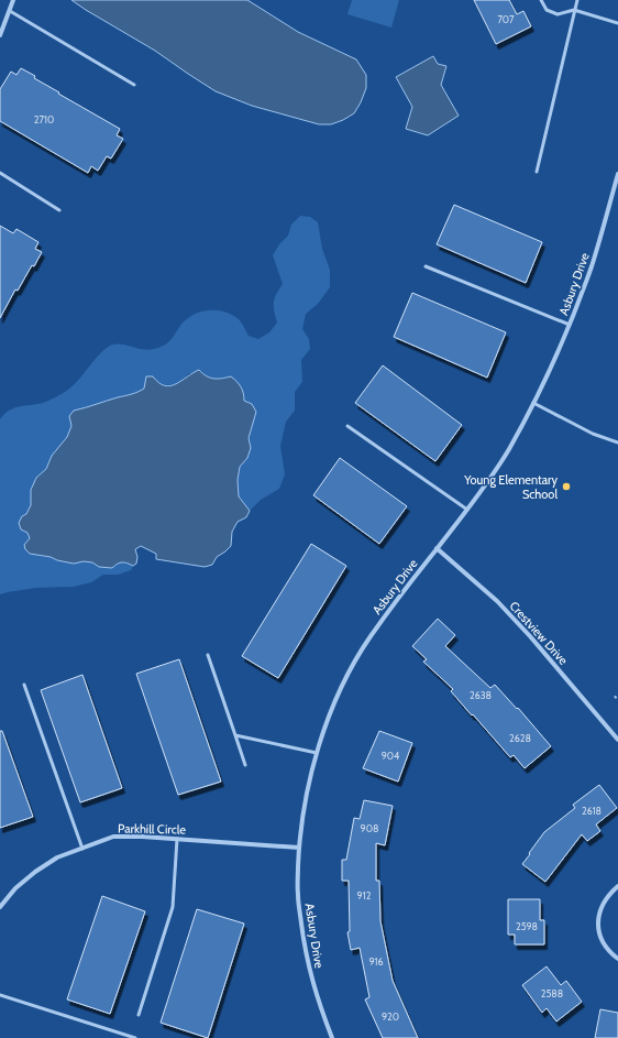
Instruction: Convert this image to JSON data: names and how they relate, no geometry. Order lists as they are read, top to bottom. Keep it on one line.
{"streets":{"street":["Asbury Drive","Crestview Drive","Parkhill Circle"]},"crossings":[["Asbury Drive","Crestview Drive"],["Asbury Drive","Parkhill Circle"]],"places":["Young Elementary School"],"house_numbers":["707","2710","2638","2628","904","2618","908","912","2598","916","2588","920"]}
